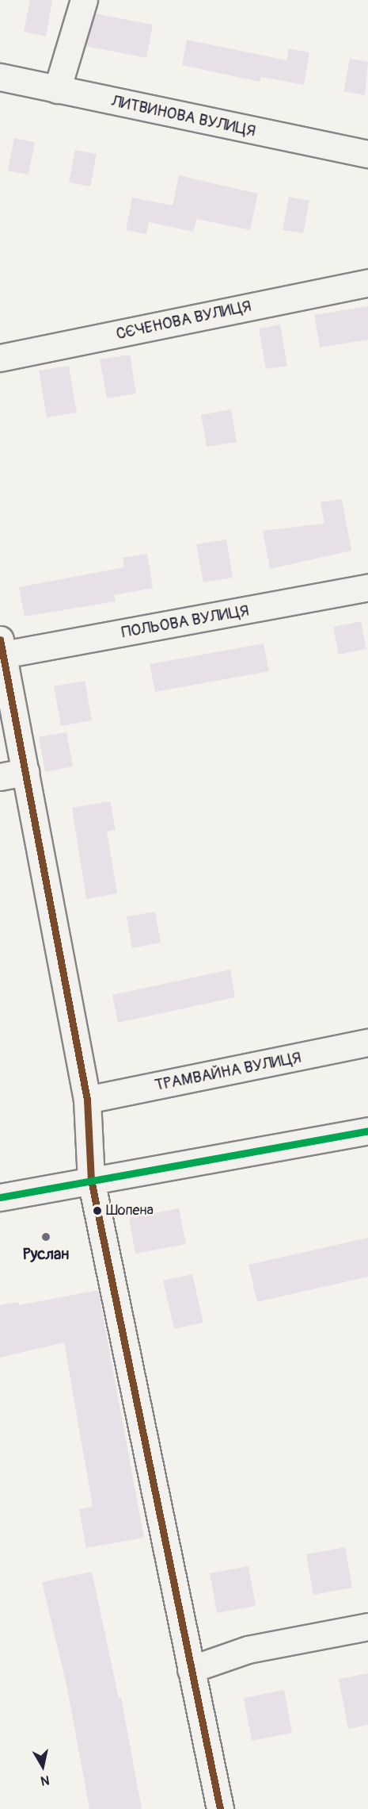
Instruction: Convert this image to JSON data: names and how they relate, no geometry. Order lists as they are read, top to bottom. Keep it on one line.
{"streets":{"street":["ЛИТВИНОВА ВУЛИЦЯ","СЄЧЕНОВА ВУЛИЦЯ","ПОЛЬОВА ВУЛИЦЯ","ТРАМВАЙНА ВУЛИЦЯ"]},"places":["Шопена","Руслан"],"north":"bottom"}
